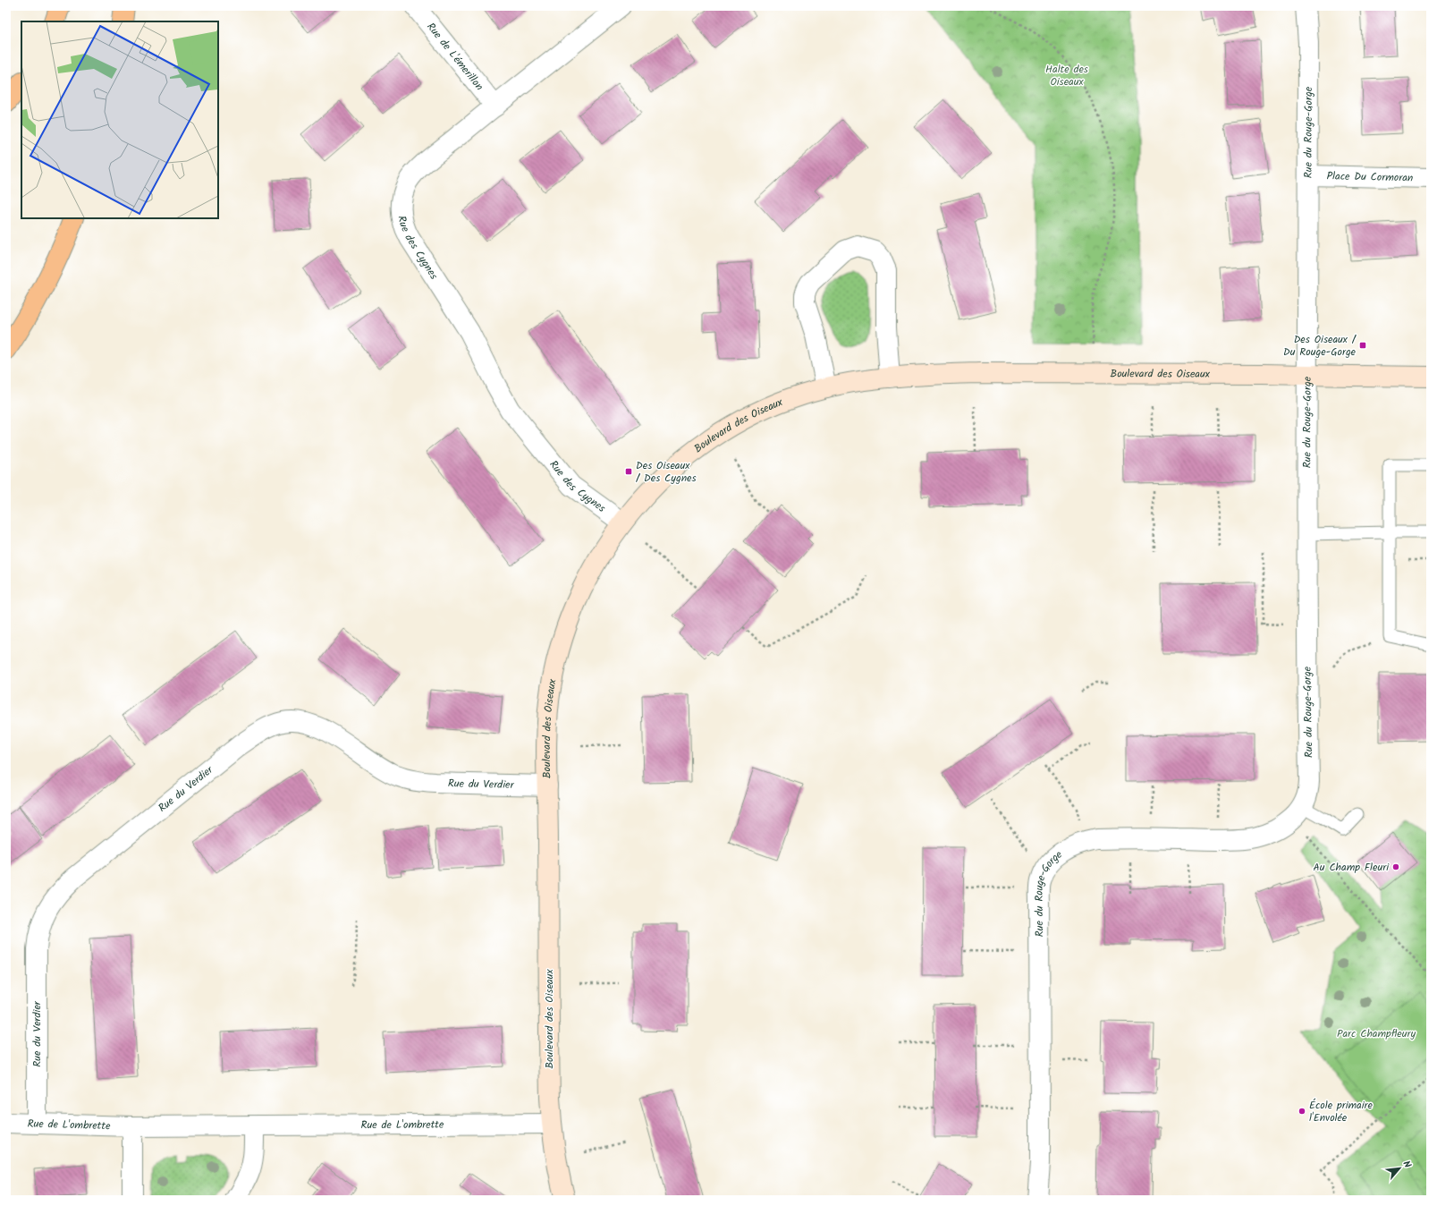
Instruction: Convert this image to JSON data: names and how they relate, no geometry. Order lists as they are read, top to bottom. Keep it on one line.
{"streets":{"street":["Rue de L'émerillon","Rue du Rouge-Gorge","Place Du Cormoran","Rue des Cygnes","Boulevard des Oiseaux","Rue du Verdier","Rue de L'ombrette"]},"crossings":[["Rue de L'émerillon","Rue des Cygnes"],["Rue du Rouge-Gorge","Place Du Cormoran"],["Rue du Rouge-Gorge","Boulevard des Oiseaux"],["Rue des Cygnes","Boulevard des Oiseaux"],["Boulevard des Oiseaux","Rue du Verdier"],["Boulevard des Oiseaux","Rue de L'ombrette"],["Rue du Verdier","Rue de L'ombrette"]],"parks":["Halte des Oiseaux","Parc Champfleury"],"places":{"transit":["Des Oiseaux / Du Rouge-Gorge","Des Oiseaux / Des Cygnes"],"other":["Au Champ Fleuri","École primaire l'Envolée"]},"north":"top right"}
